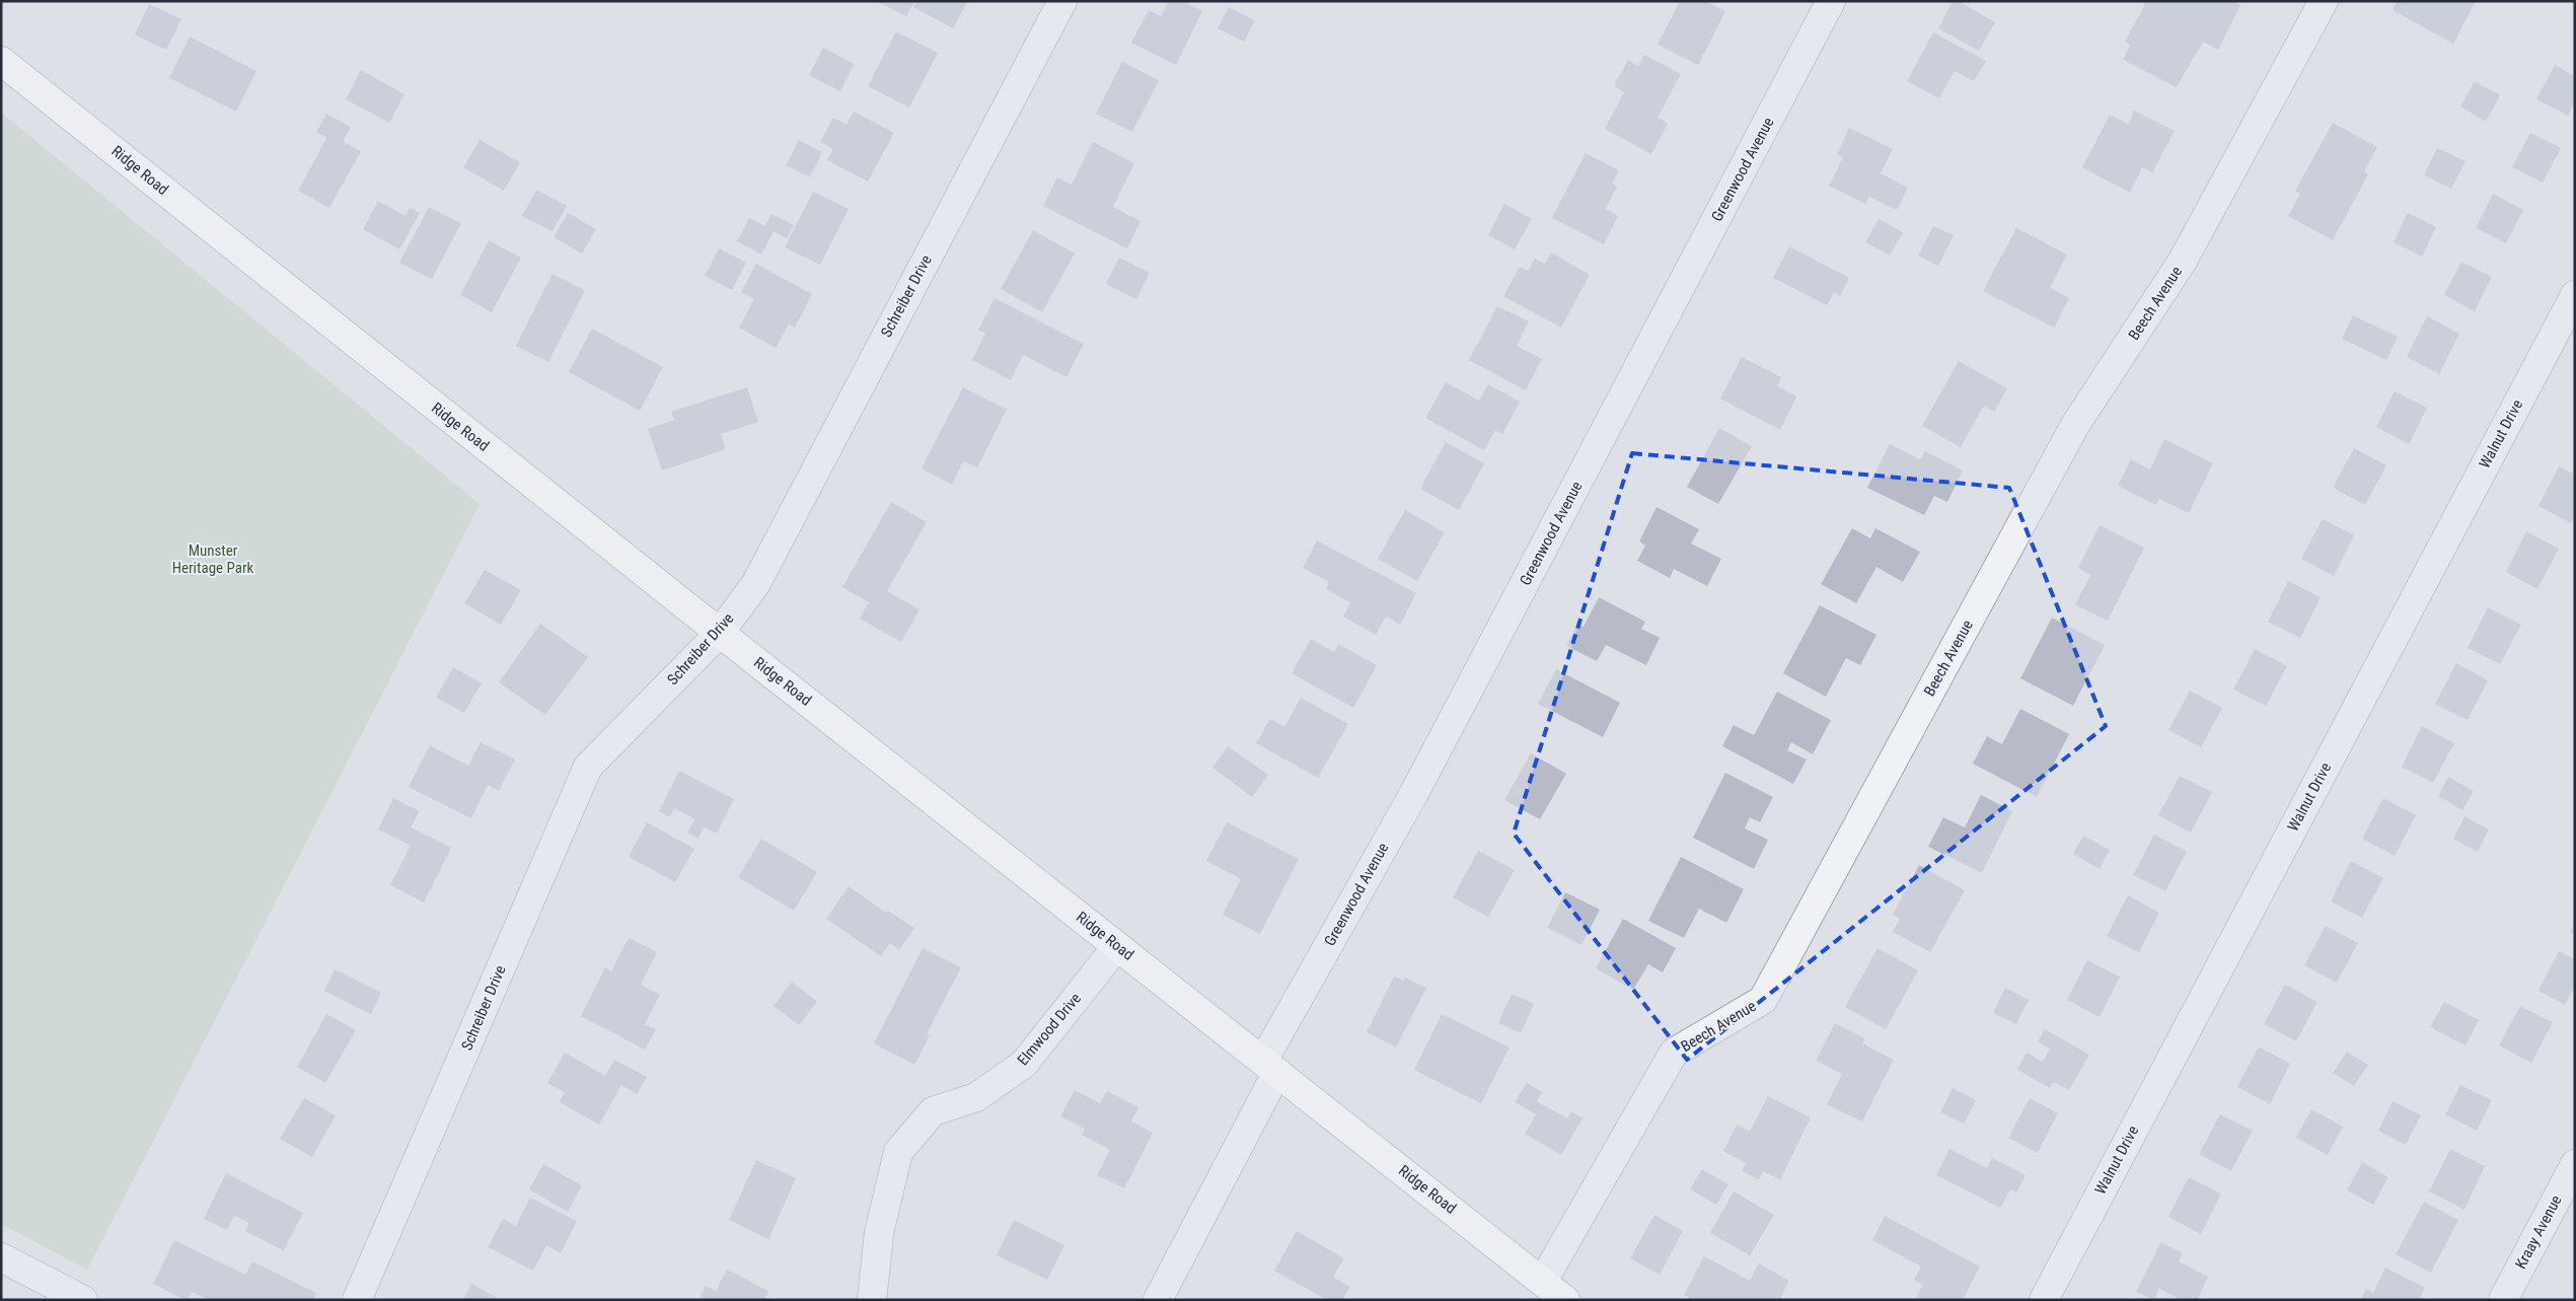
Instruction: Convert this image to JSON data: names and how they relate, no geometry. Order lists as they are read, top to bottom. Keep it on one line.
{"streets":{"main road":["Ridge Road"],"street":["Greenwood Avenue","Schreiber Drive","Beech Avenue","Walnut Drive","Elmwood Drive","Kraay Avenue"]},"crossings":[["Greenwood Avenue","Ridge Road"],["Ridge Road","Schreiber Drive"],["Ridge Road","Beech Avenue"],["Ridge Road","Elmwood Drive"]],"parks":["Munster Heritage Park"]}
